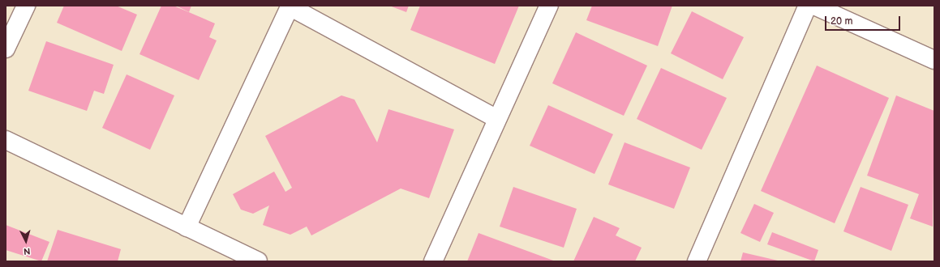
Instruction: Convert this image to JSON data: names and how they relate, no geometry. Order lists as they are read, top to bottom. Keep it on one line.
{"scale_bar":"20 m","north":"bottom"}
